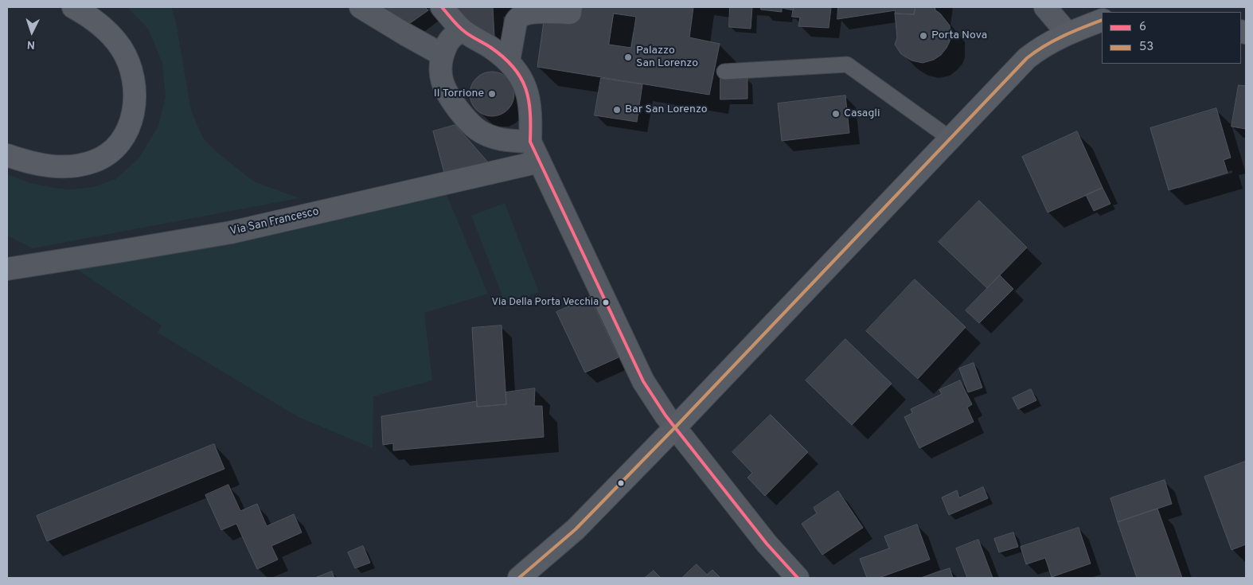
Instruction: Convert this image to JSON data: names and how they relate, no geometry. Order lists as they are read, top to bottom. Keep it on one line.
{"streets":{"street":["Via San Francesco"]},"places":["Porta Nova","Palazzo San Lorenzo","Il Torrione","Bar San Lorenzo","Casagli","Via Della Porta Vecchia"],"lines":["transit line 6","transit line 53"],"legend":["6","53"],"north":"bottom"}
